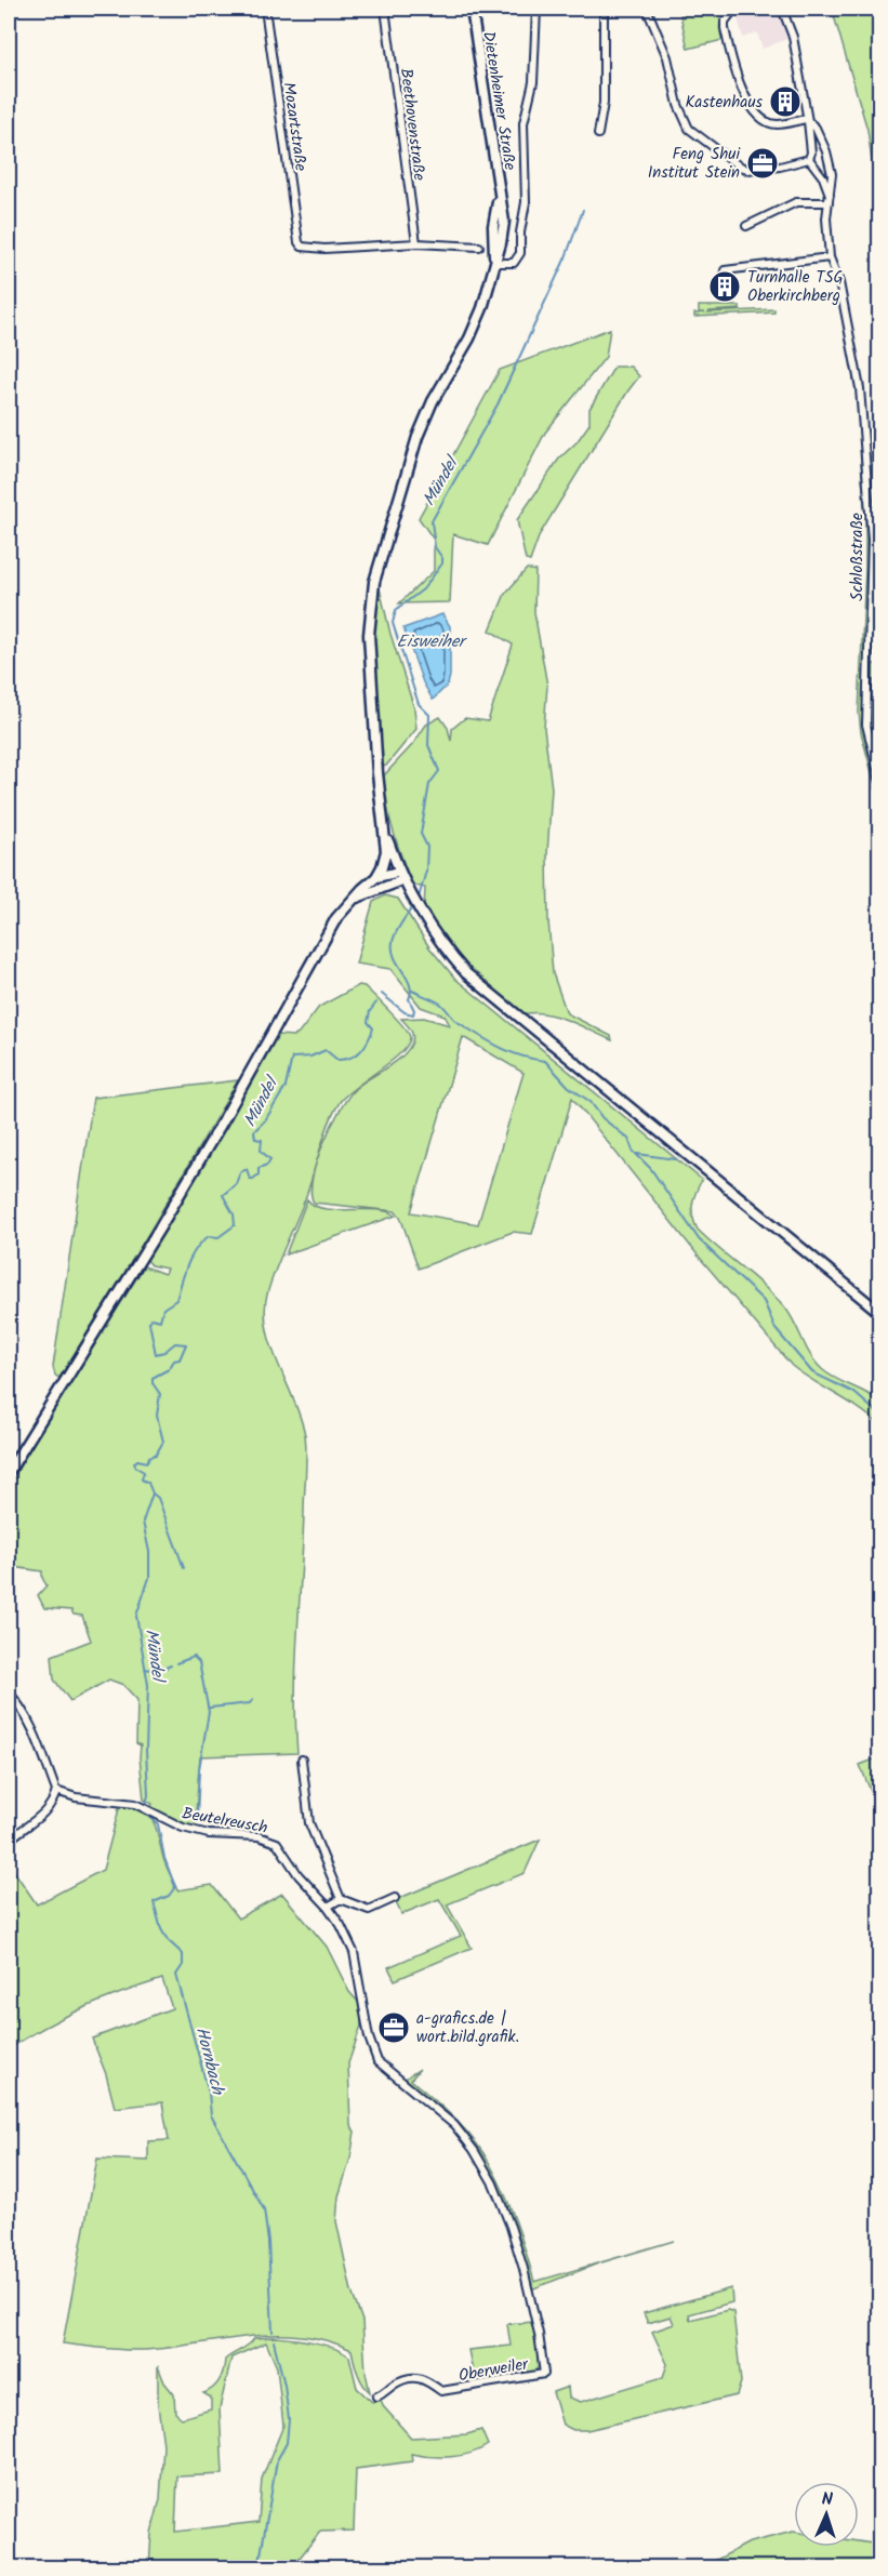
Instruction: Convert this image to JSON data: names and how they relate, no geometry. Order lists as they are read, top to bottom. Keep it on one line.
{"streets":{"main road":["Dietenheimer Straße"],"street":["Beethovenstraße","Mozartstraße","Schloßstraße","Beutelreusch","Oberweiler"]},"crossings":[["Beethovenstraße","Mozartstraße"],["Beutelreusch","Oberweiler"]],"water":["Mündel","Eisweiher","Hornbach"],"places":{"building":["Kastenhaus","Turnhalle TSG Oberkirchberg"],"office":["Feng Shui Institut Stein","a-grafics.de | wort.bild.grafik."]},"north":"top"}
